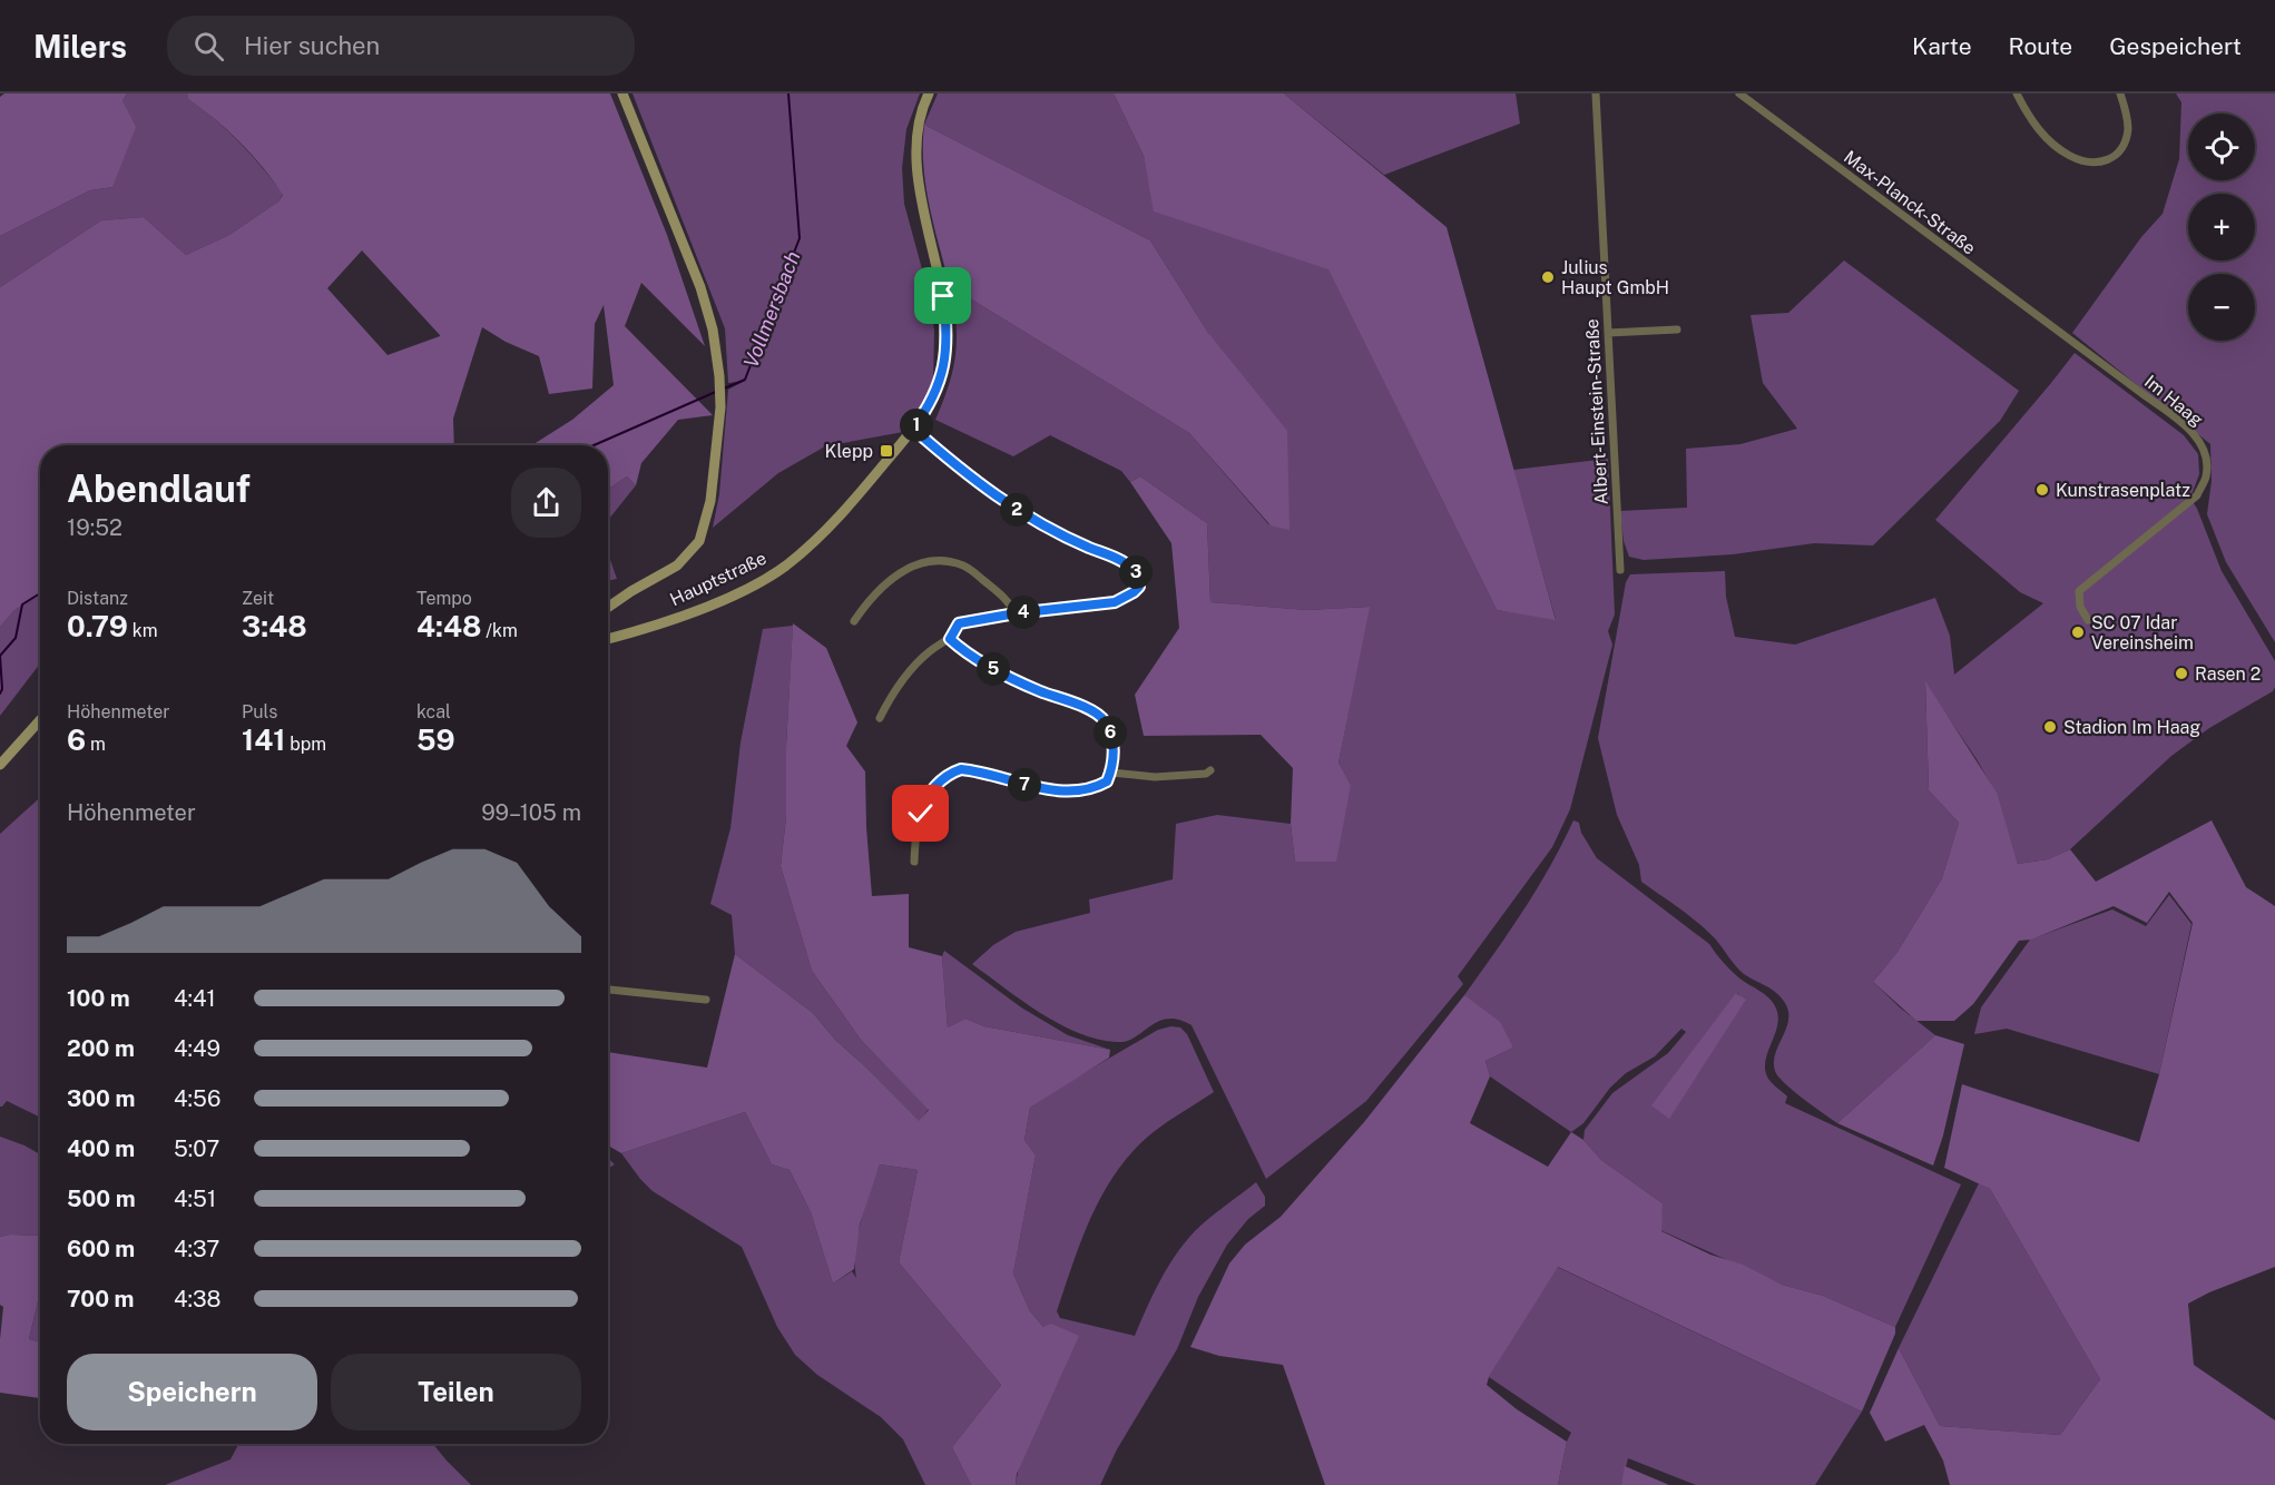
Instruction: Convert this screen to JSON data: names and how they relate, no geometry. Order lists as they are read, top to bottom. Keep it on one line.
{"streets":{"street":["Max-Planck-Straße","Im Haag","Albert-Einstein-Straße","Hauptstraße"]},"crossings":[["Max-Planck-Straße","Im Haag"]],"water":["Vollmersbach"],"places":{"other":["Julius Haupt GmbH","Kunstrasenplatz","SC 07 Idar Vereinsheim","Rasen 2","Stadion Im Haag"],"transit":["Klepp"]},"page":{"header":"Milers","search":"Hier suchen","nav":["Karte","Route","Gespeichert"],"map_buttons":["+","−"],"pins":["1","2","3","4","5","6","7"],"heading":["Abendlauf","19:52"],"stats":[["Distanz","0.79 km"],["Zeit","3:48"],["Tempo","4:48 /km"],["Höhenmeter","6 m"],["Puls","141 bpm"],["kcal","59"]],"chart":["Höhenmeter","99–105 m"],"list":[{"name":"100 m","note":"4:41"},{"name":"200 m","note":"4:49"},{"name":"300 m","note":"4:56"},{"name":"400 m","note":"5:07"},{"name":"500 m","note":"4:51"},{"name":"600 m","note":"4:37"},{"name":"700 m","note":"4:38"}],"buttons":["Speichern","Teilen"]}}
